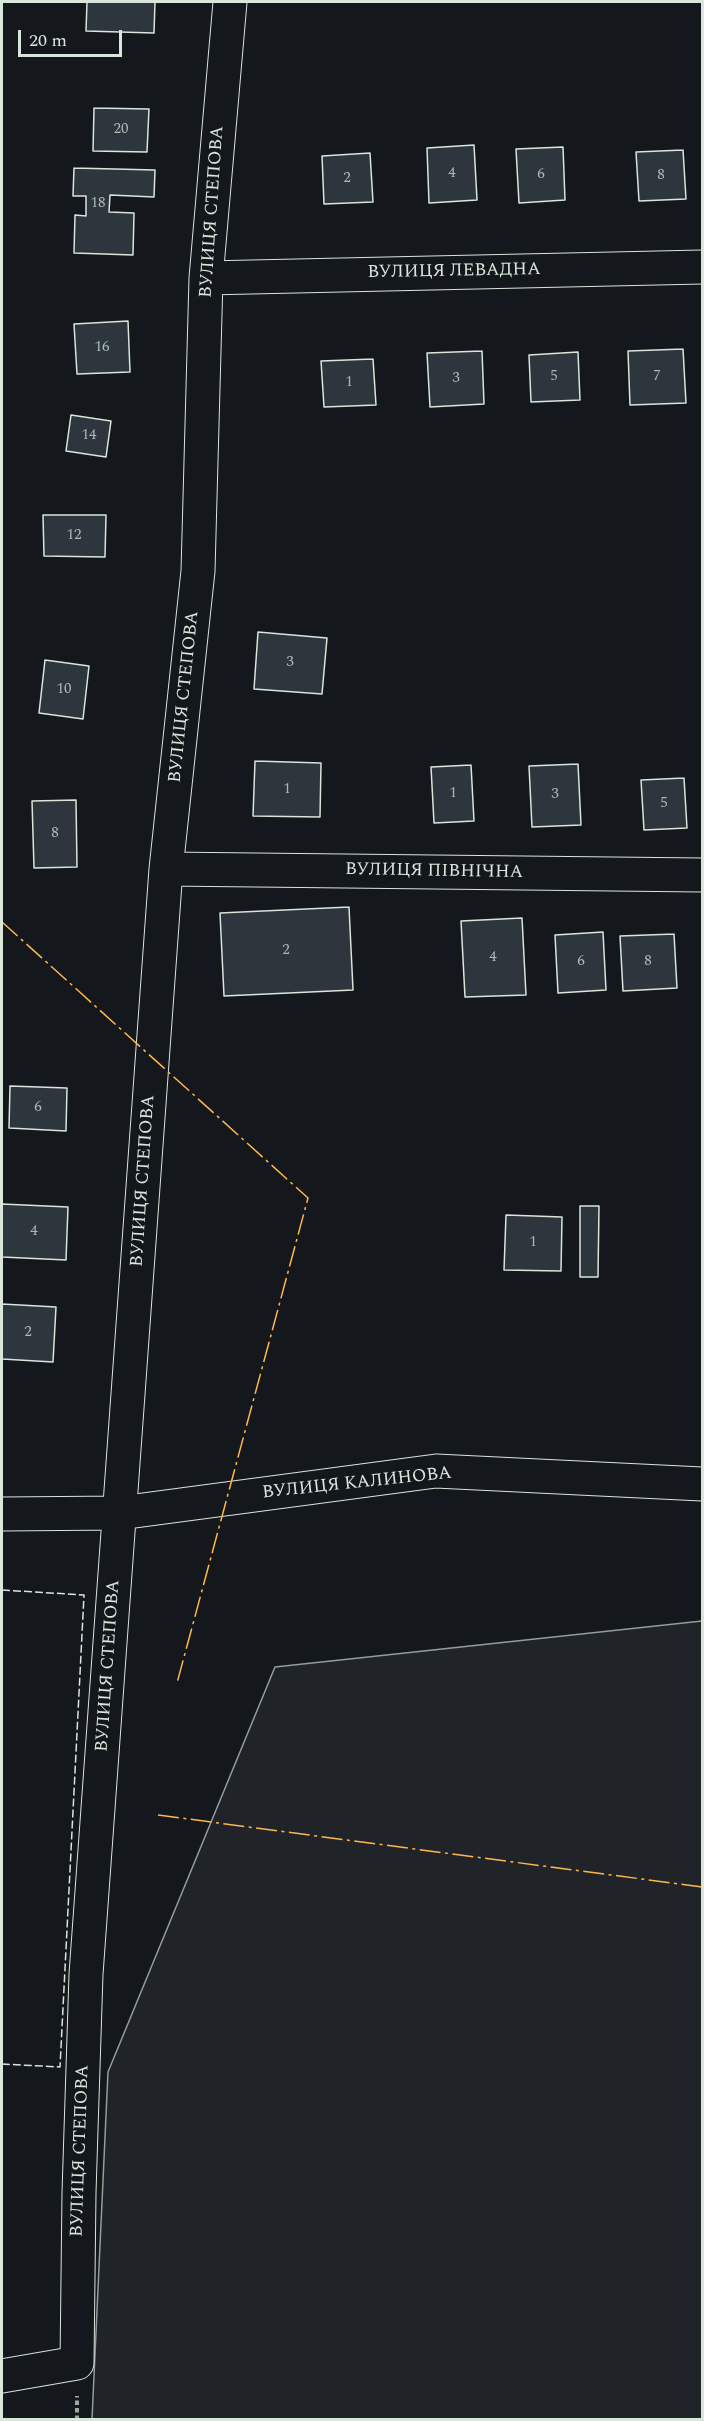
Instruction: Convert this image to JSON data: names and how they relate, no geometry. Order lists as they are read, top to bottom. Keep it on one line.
{"streets":{"street":["ВУЛИЦЯ СТЕПОВА","ВУЛИЦЯ ЛЕВАДНА","ВУЛИЦЯ ПІВНІЧНА","ВУЛИЦЯ КАЛИНОВА"]},"crossings":[["ВУЛИЦЯ СТЕПОВА","ВУЛИЦЯ ЛЕВАДНА"],["ВУЛИЦЯ СТЕПОВА","ВУЛИЦЯ ПІВНІЧНА"],["ВУЛИЦЯ СТЕПОВА","ВУЛИЦЯ КАЛИНОВА"]],"house_numbers":["20","4","6","8","2","18","16","5","7","3","1","14","12","3","10","1","1","3","5","8","2","4","6","8","6","4","1","2"],"scale_bar":"20 m"}
